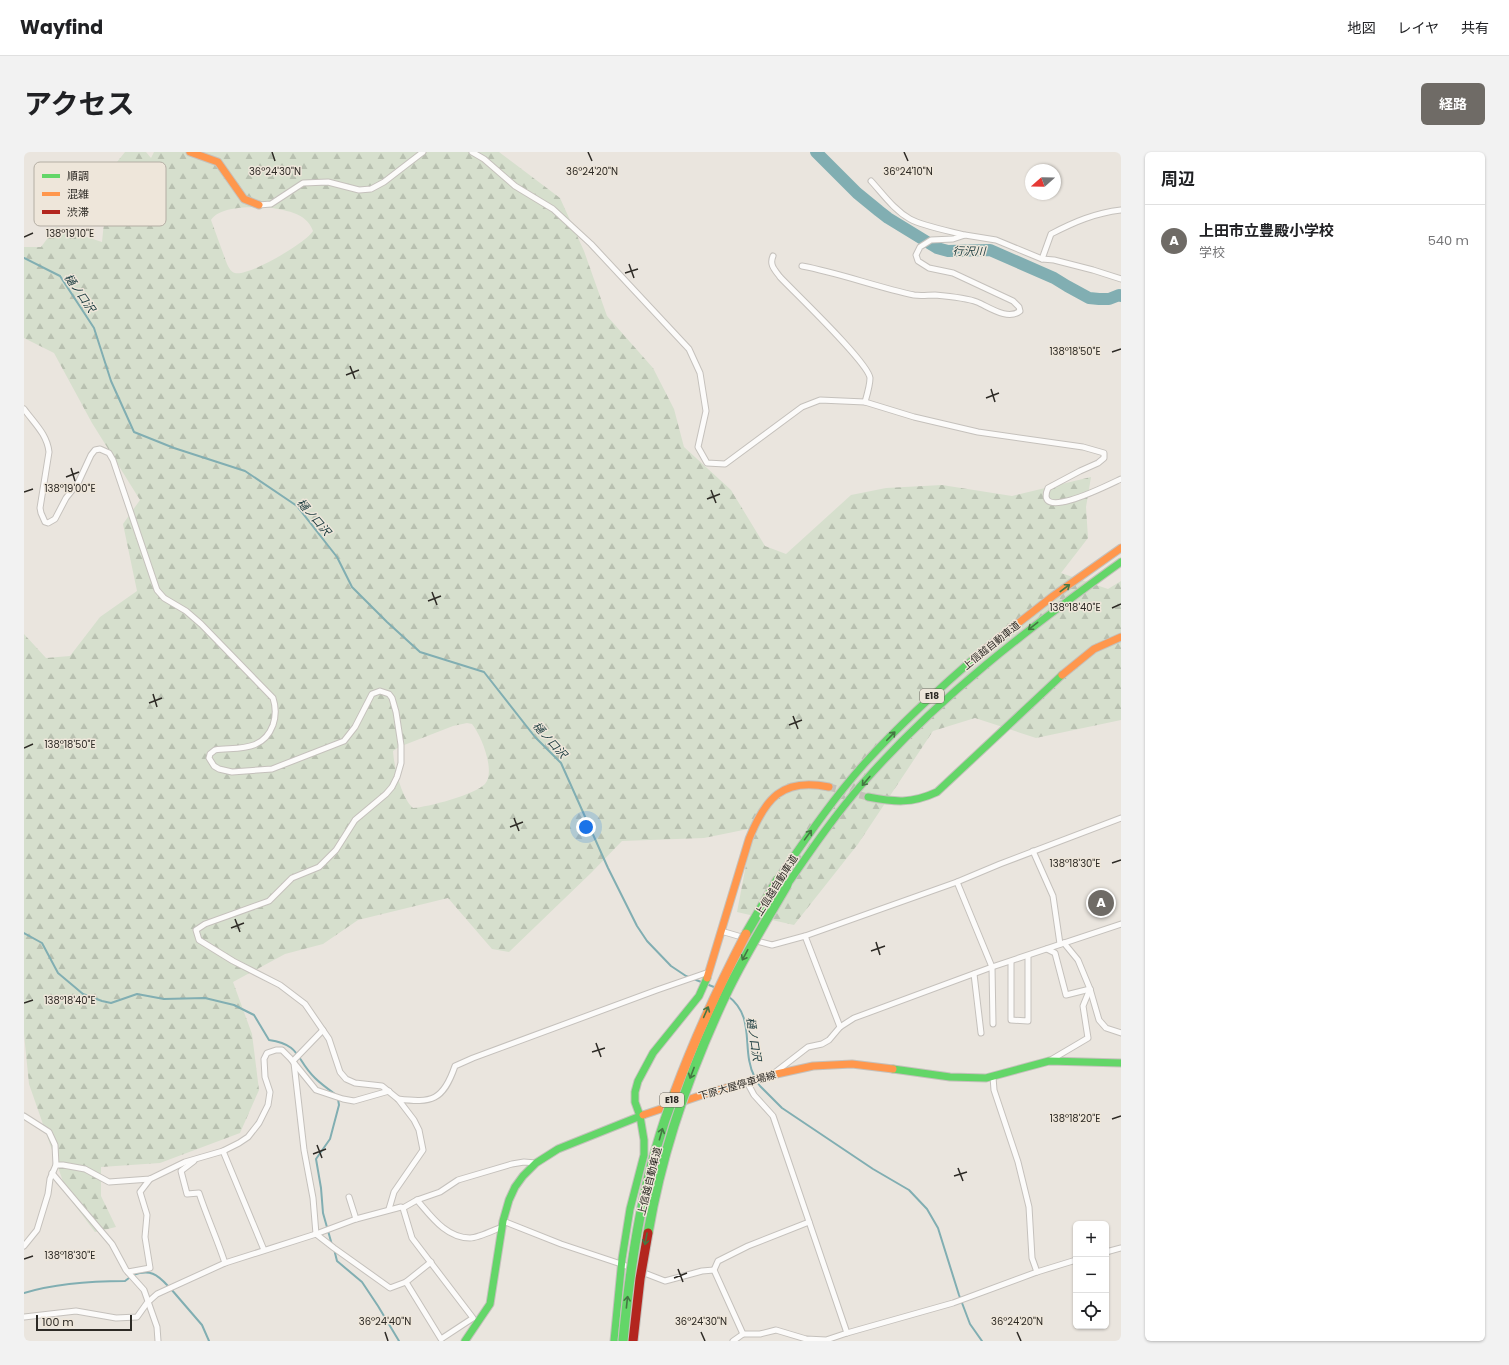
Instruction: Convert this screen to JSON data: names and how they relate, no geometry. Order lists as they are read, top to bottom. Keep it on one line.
{"streets":{"main road":["上信越自動車道","E18","下原大屋停車場線"]},"water":["行沢川","樋ノ口沢"],"legend":["順調","混雑","渋滞"],"scale_bar":"100 m","north":"left","page":{"header":"Wayfind","nav":["地図","レイヤ","共有"],"title":"アクセス","buttons":"経路","heading":"周辺","list":[{"mark":"A","name":"上田市立豊殿小学校","note":"学校","value":"540 m"}],"pins":"A","map_buttons":["+","−"],"scale":"100 m"},"coordinates":["36°24'30\"N","36°24'20\"N","36°24'10\"N","138°19'10\"E","138°18'50\"E","138°19'00\"E","138°18'40\"E","138°18'30\"E","138°18'20\"E","36°24'40\"N"]}
